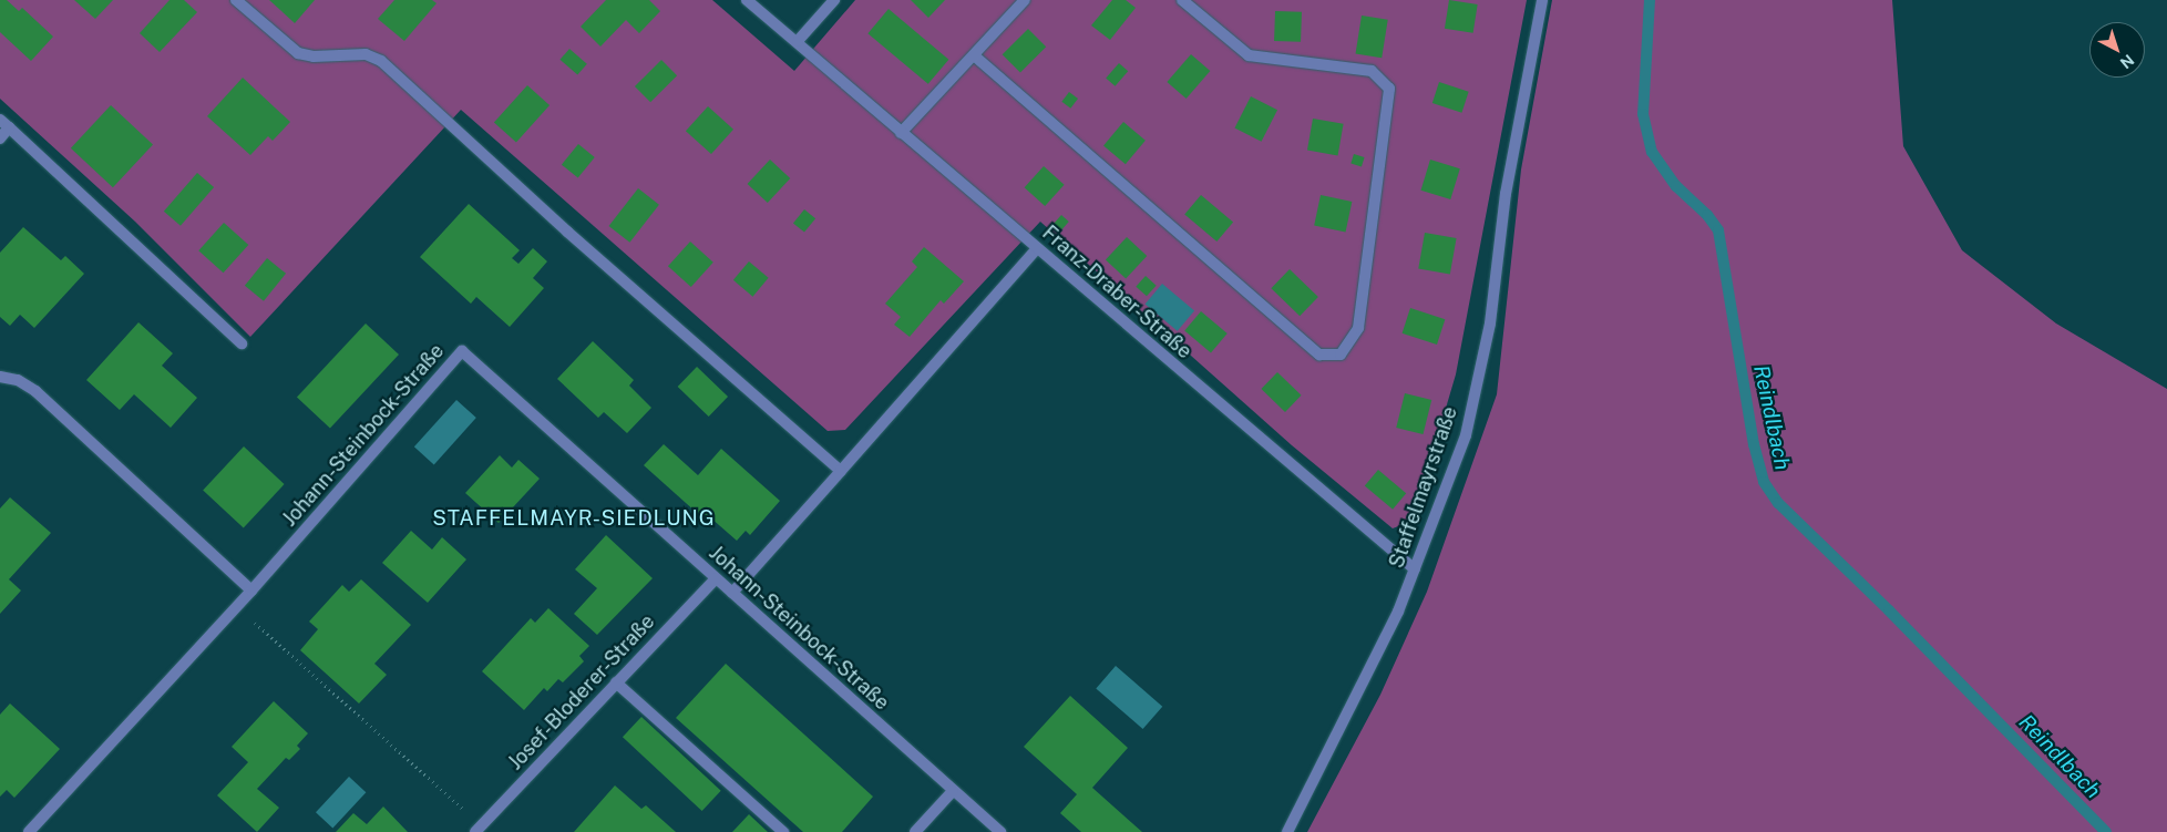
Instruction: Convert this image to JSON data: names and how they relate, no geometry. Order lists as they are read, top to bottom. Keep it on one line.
{"streets":{"street":["Franz-Draber-Straße","Johann-Steinbock-Straße","Staffelmayrstraße","Josef-Bloderer-Straße"]},"crossings":[["Franz-Draber-Straße","Staffelmayrstraße"],["Johann-Steinbock-Straße","Josef-Bloderer-Straße"]],"districts":["STAFFELMAYR-SIEDLUNG"],"water":["Reindlbach"],"north":"bottom right"}
